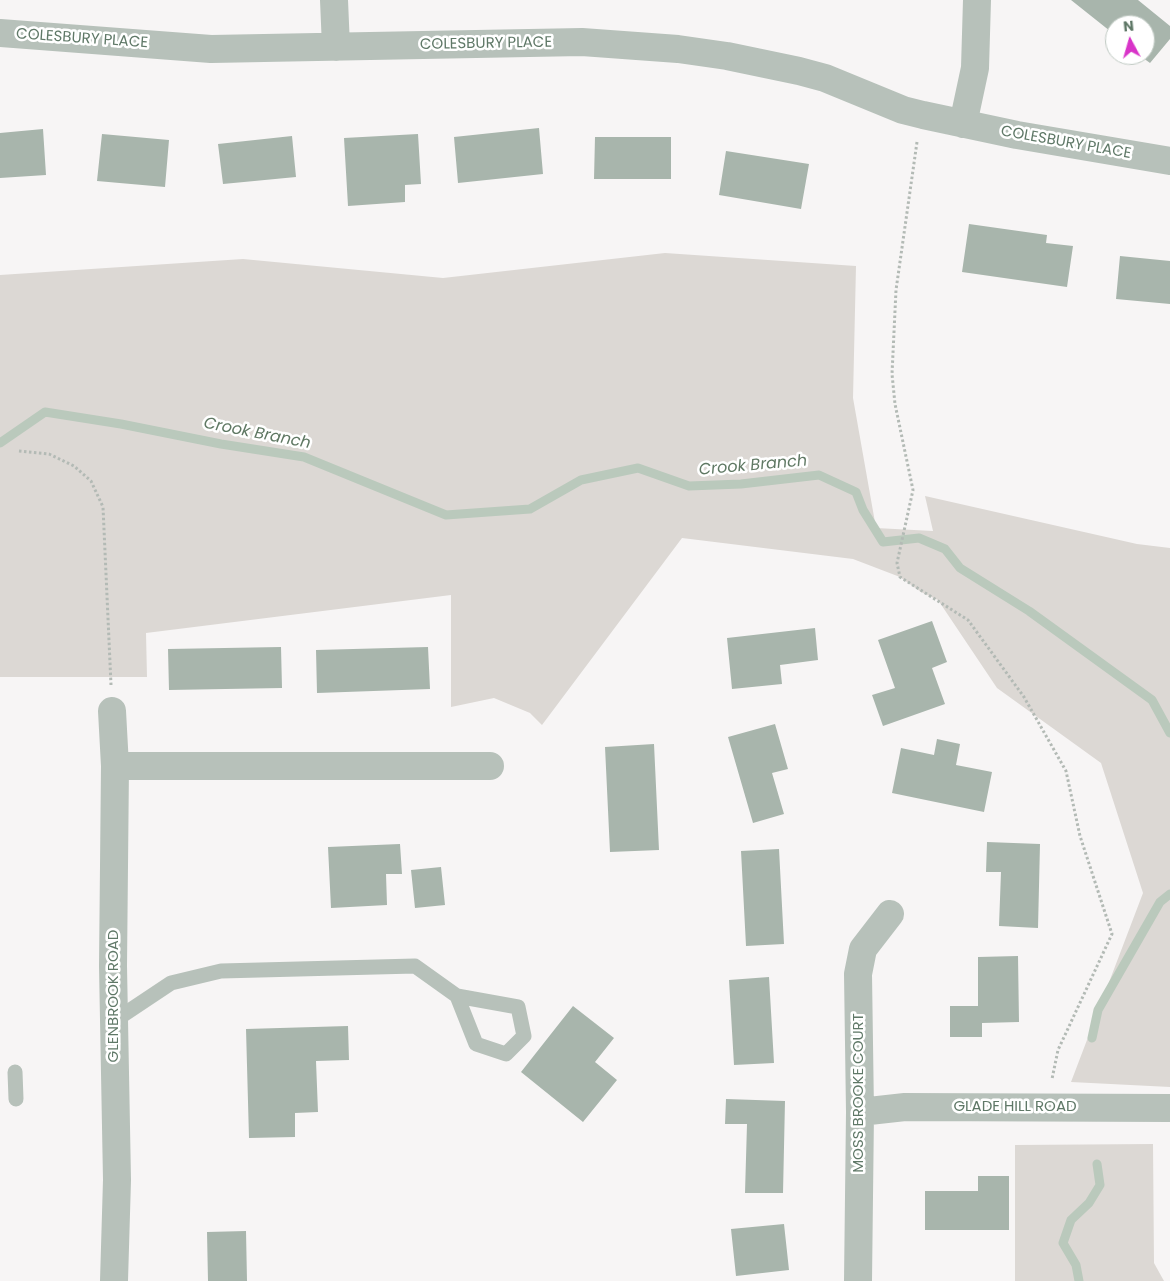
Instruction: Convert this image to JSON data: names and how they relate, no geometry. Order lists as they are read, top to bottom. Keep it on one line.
{"streets":{"street":["COLESBURY PLACE","GLENBROOK ROAD","MOSS BROOKE COURT","GLADE HILL ROAD"]},"crossings":[["MOSS BROOKE COURT","GLADE HILL ROAD"]],"water":["Crook Branch"],"north":"top"}
